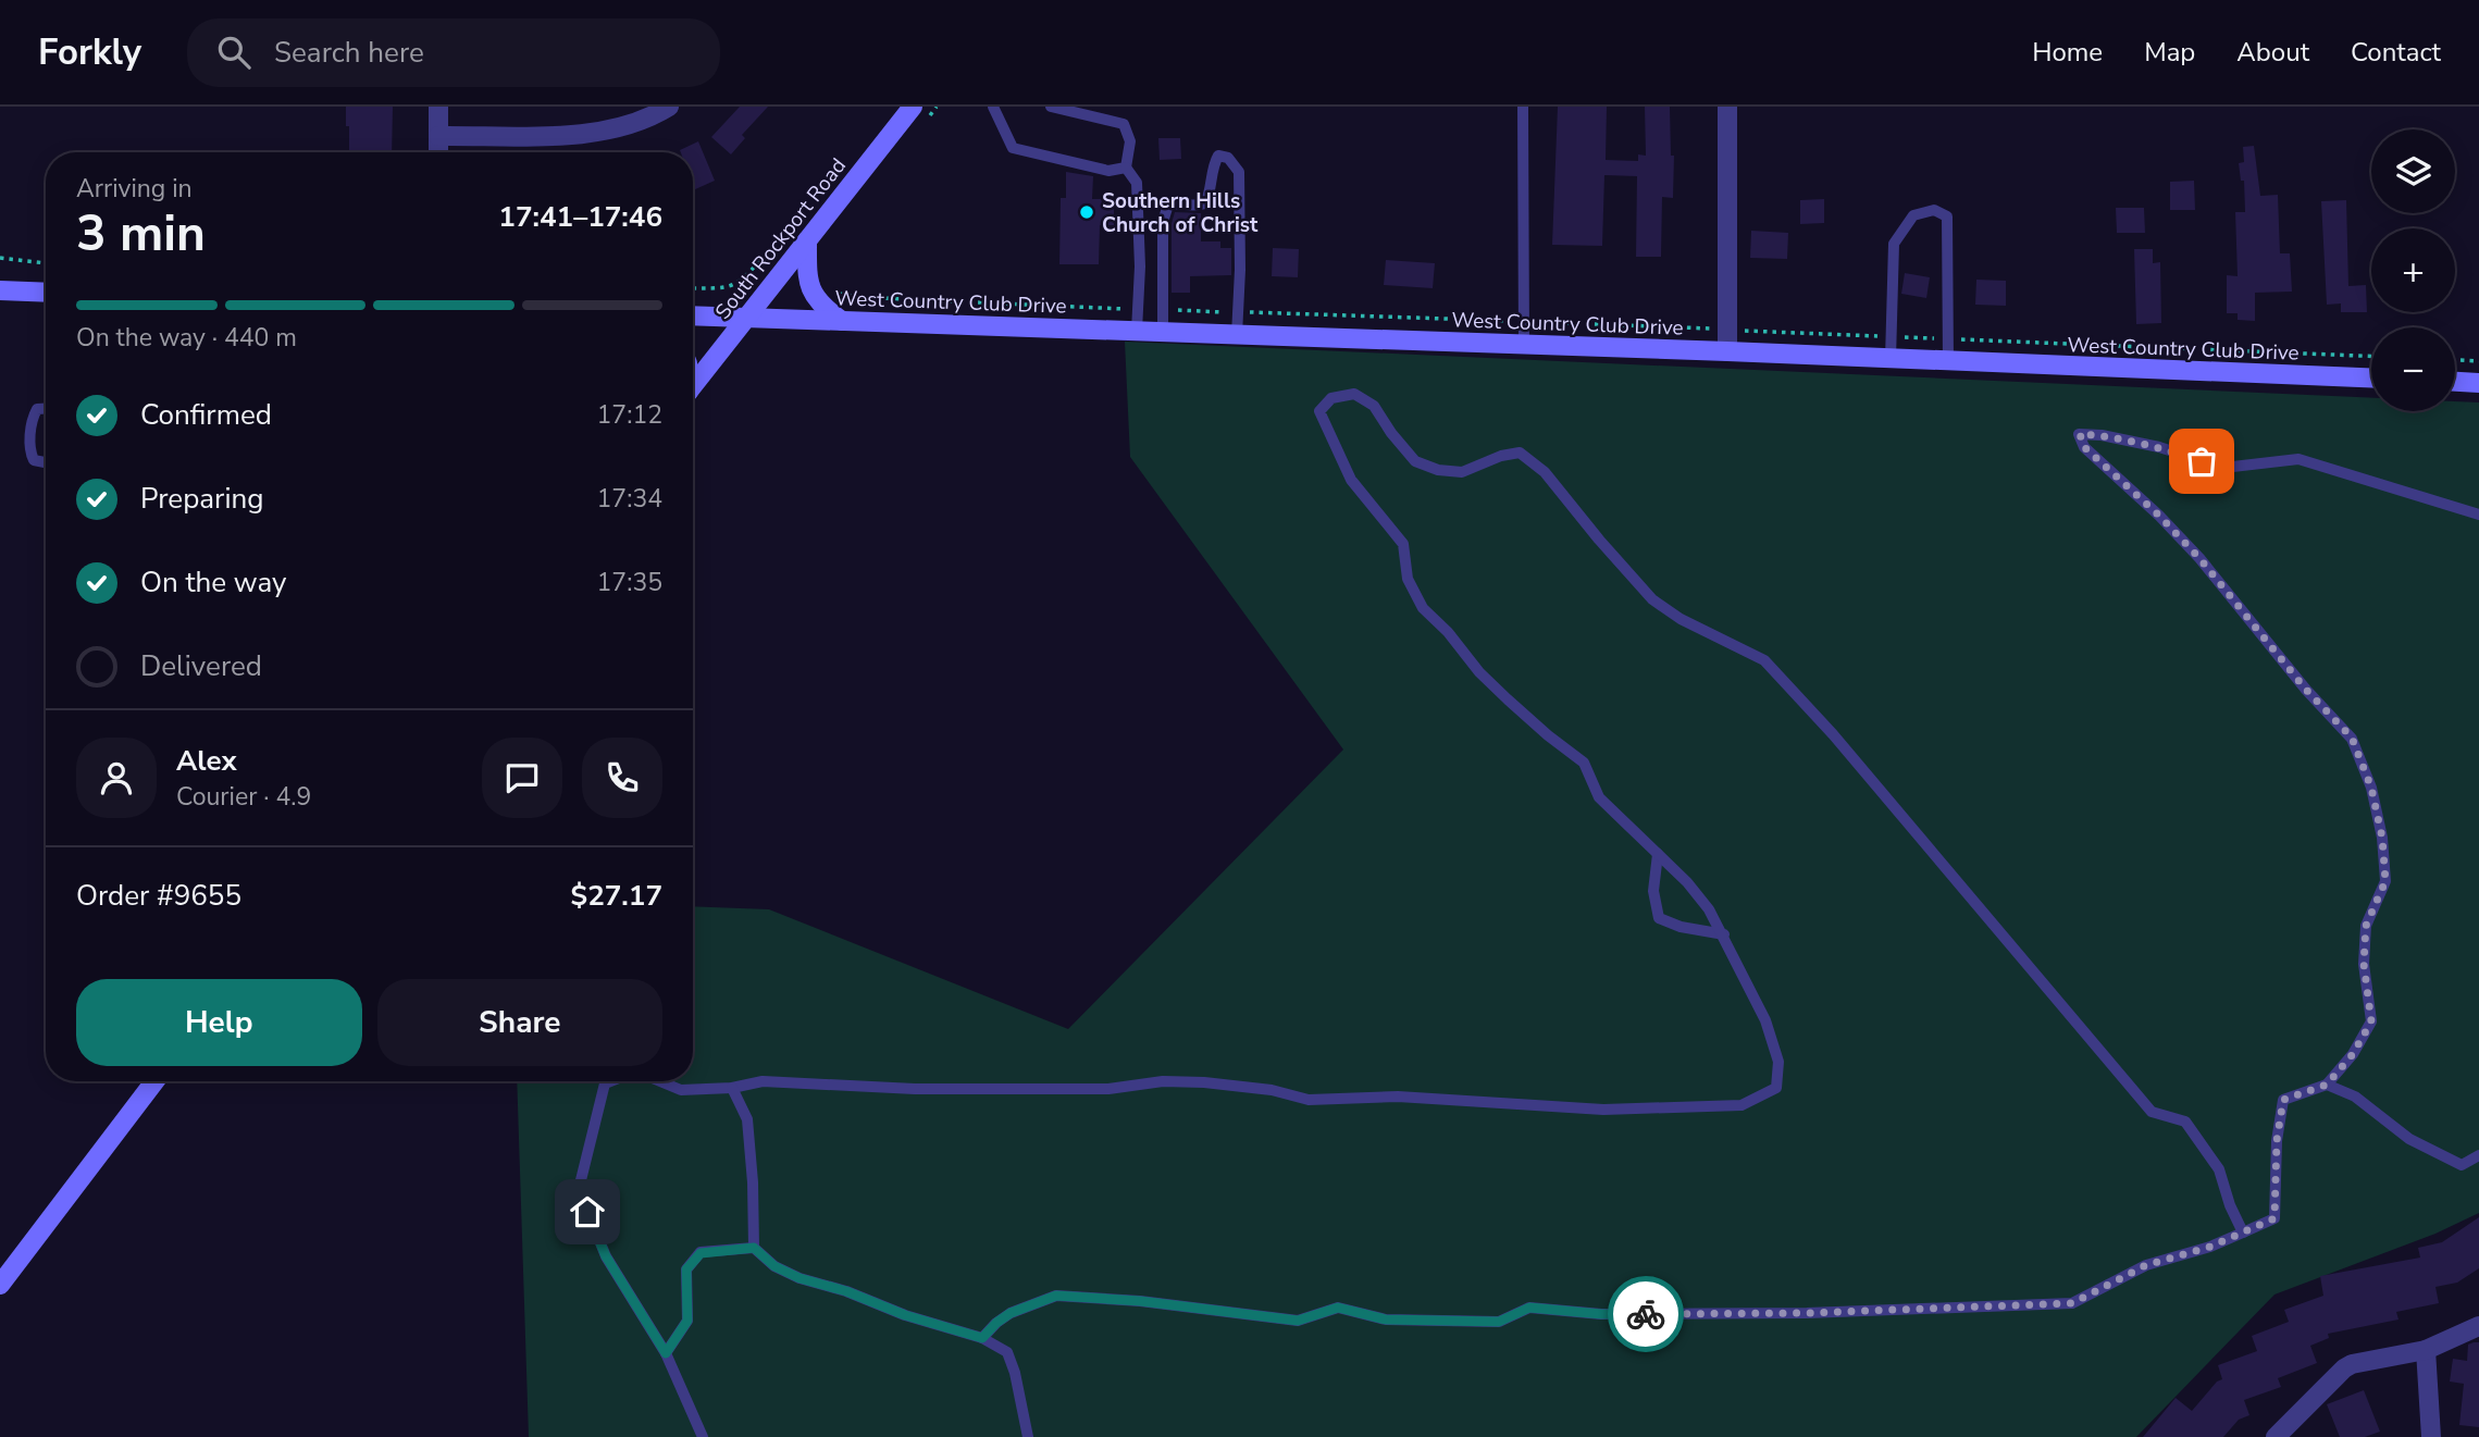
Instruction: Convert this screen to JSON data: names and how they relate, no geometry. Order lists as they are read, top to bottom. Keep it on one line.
{"streets":{"main road":["South Rockport Road","West Country Club Drive"]},"crossings":[["South Rockport Road","West Country Club Drive"]],"places":["Southern Hills Church of Christ"],"page":{"header":"Forkly","search":"Search here","nav":["Home","Map","About","Contact"],"map_buttons":["+","−"],"heading":["3 min","Arriving in","17:41–17:46"],"panel":["Alex","Courier · 4.9","Order #9655","$27.17"],"bar":"On the way · 440 m","list":[["Confirmed","17:12"],["Preparing","17:34"],["On the way","17:35"],"Delivered"],"buttons":["Help","Share"]}}
